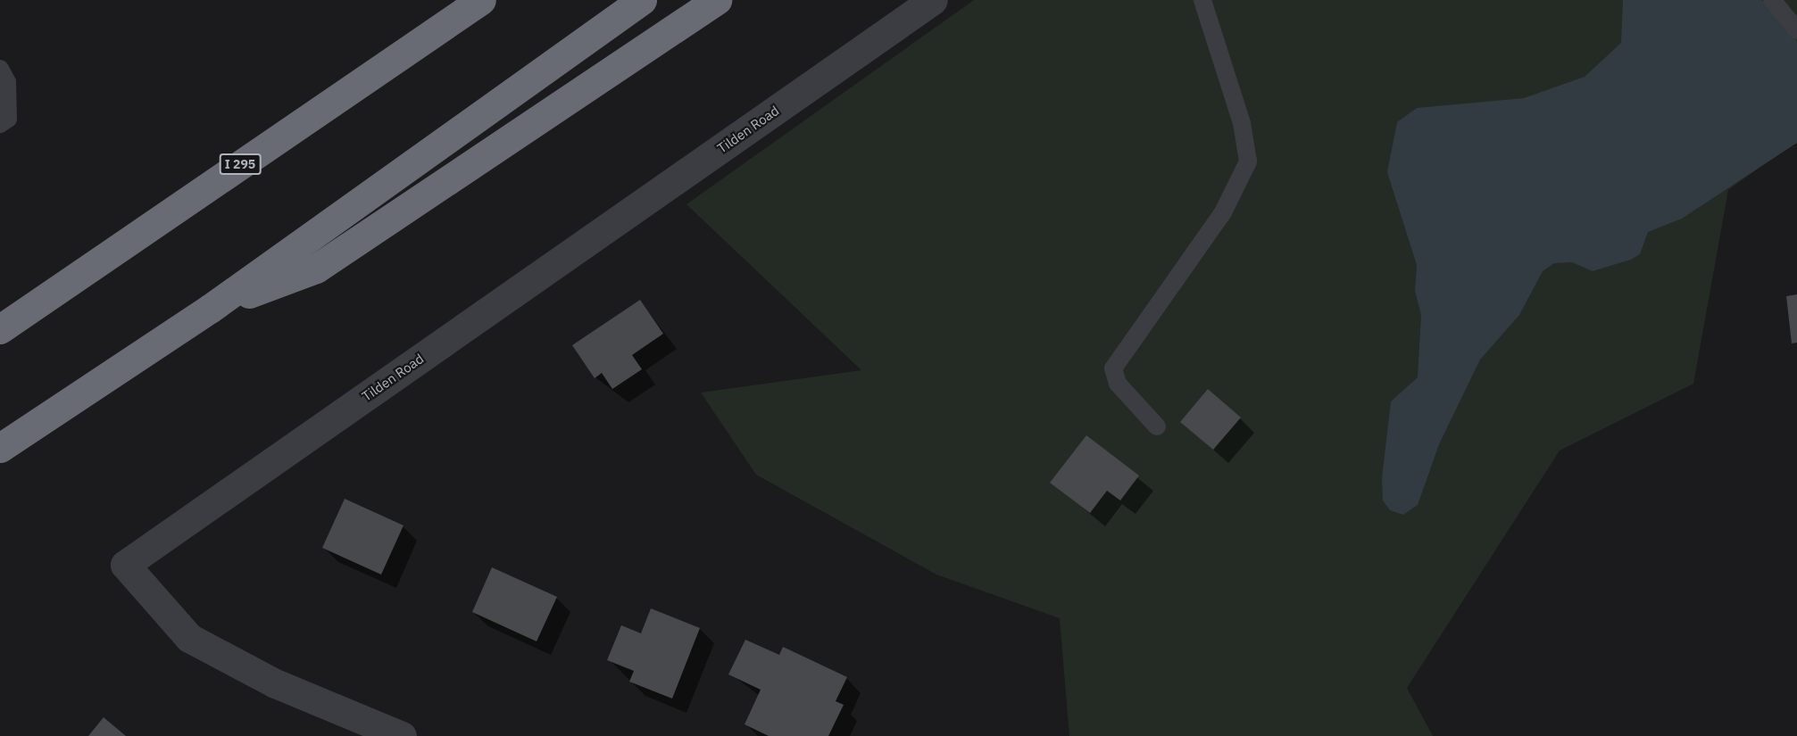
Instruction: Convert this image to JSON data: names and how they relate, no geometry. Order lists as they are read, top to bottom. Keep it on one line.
{"streets":{"highway":["I 295"],"street":["Tilden Road"]}}
